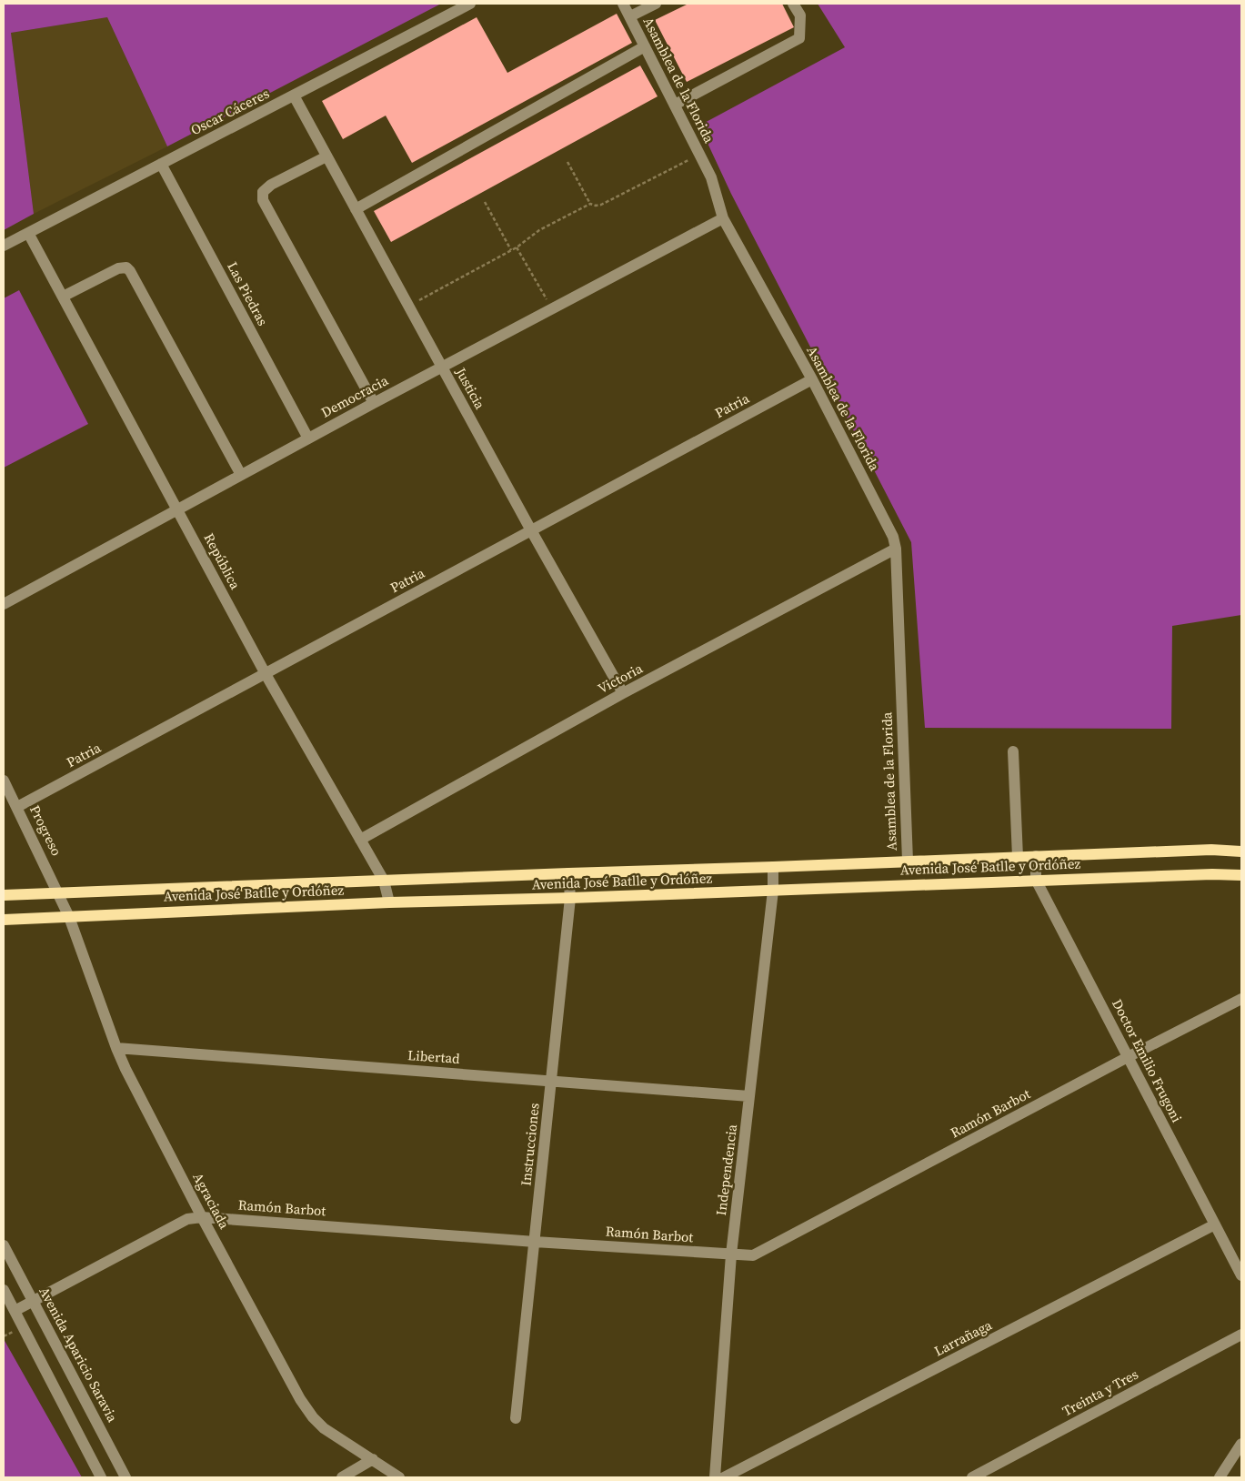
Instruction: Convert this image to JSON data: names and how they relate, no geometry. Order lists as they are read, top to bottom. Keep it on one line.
{"streets":{"main road":["Avenida José Batlle y Ordóñez"],"street":["Asamblea de la Florida","Oscar Cáceres","Las Piedras","Justicia","Democracia","Patria","República","Victoria","Progreso","Libertad","Doctor Emilio Frugoni","Ramón Barbot","Instrucciones","Independencia","Agraciada","Larrañaga","Avenida Aparicio Saravia","Treinta y Tres"]},"crossings":[["Asamblea de la Florida","Democracia"],["Asamblea de la Florida","Patria"],["Asamblea de la Florida","Victoria"],["Asamblea de la Florida","Avenida José Batlle y Ordóñez"],["Oscar Cáceres","Las Piedras"],["Oscar Cáceres","Justicia"],["Oscar Cáceres","República"],["Las Piedras","Democracia"],["Justicia","Democracia"],["Justicia","Patria"],["Justicia","Victoria"],["Democracia","República"],["Patria","República"],["Patria","Progreso"],["República","Victoria"],["República","Avenida José Batlle y Ordóñez"],["Progreso","Avenida José Batlle y Ordóñez"],["Progreso","Agraciada"],["Avenida José Batlle y Ordóñez","Doctor Emilio Frugoni"],["Avenida José Batlle y Ordóñez","Instrucciones"],["Avenida José Batlle y Ordóñez","Independencia"],["Avenida José Batlle y Ordóñez","Agraciada"],["Libertad","Instrucciones"],["Libertad","Independencia"],["Libertad","Agraciada"],["Doctor Emilio Frugoni","Ramón Barbot"],["Doctor Emilio Frugoni","Larrañaga"],["Ramón Barbot","Instrucciones"],["Ramón Barbot","Independencia"],["Ramón Barbot","Agraciada"],["Ramón Barbot","Avenida Aparicio Saravia"]]}
